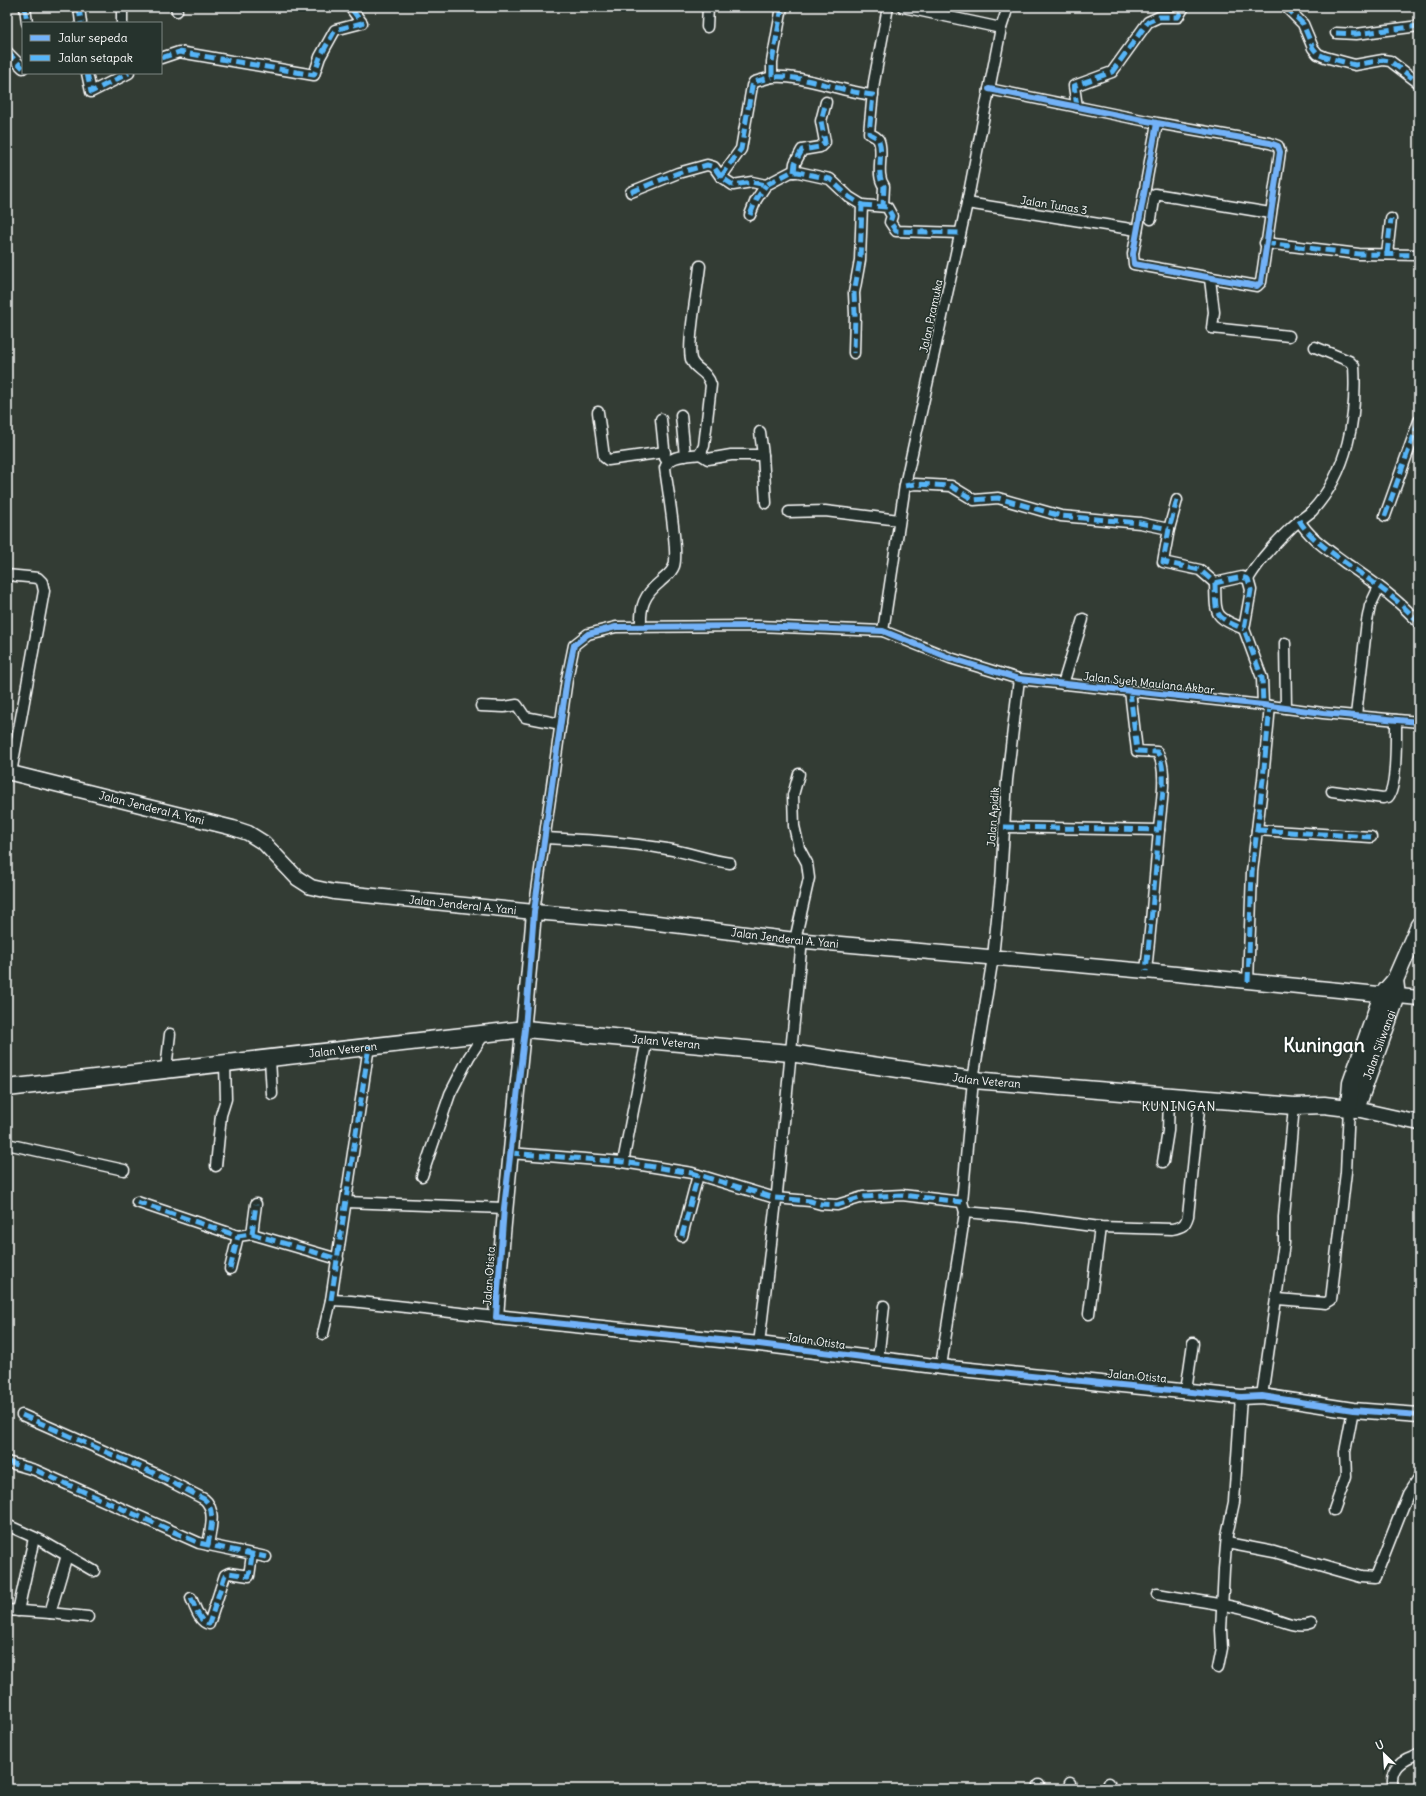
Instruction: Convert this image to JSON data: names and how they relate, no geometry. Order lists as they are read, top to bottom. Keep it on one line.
{"streets":{"main road":["Jalan Jenderal A. Yani","Jalan Veteran","Jalan Siliwangi","Jalan Otista"],"street":["Jalan Tunas 3","Jalan Pramuka","Jalan Syeh Maulana Akbar","Jalan Apidik"]},"crossings":[["Jalan Tunas 3","Jalan Pramuka"],["Jalan Pramuka","Jalan Syeh Maulana Akbar"],["Jalan Syeh Maulana Akbar","Jalan Jenderal A. Yani"],["Jalan Syeh Maulana Akbar","Jalan Apidik"],["Jalan Syeh Maulana Akbar","Jalan Otista"],["Jalan Jenderal A. Yani","Jalan Apidik"],["Jalan Jenderal A. Yani","Jalan Siliwangi"],["Jalan Jenderal A. Yani","Jalan Otista"],["Jalan Apidik","Jalan Veteran"],["Jalan Veteran","Jalan Siliwangi"],["Jalan Veteran","Jalan Otista"]],"districts":["Kuningan","KUNINGAN"],"legend":["Jalur sepeda","Jalan setapak"],"north":"top left"}
